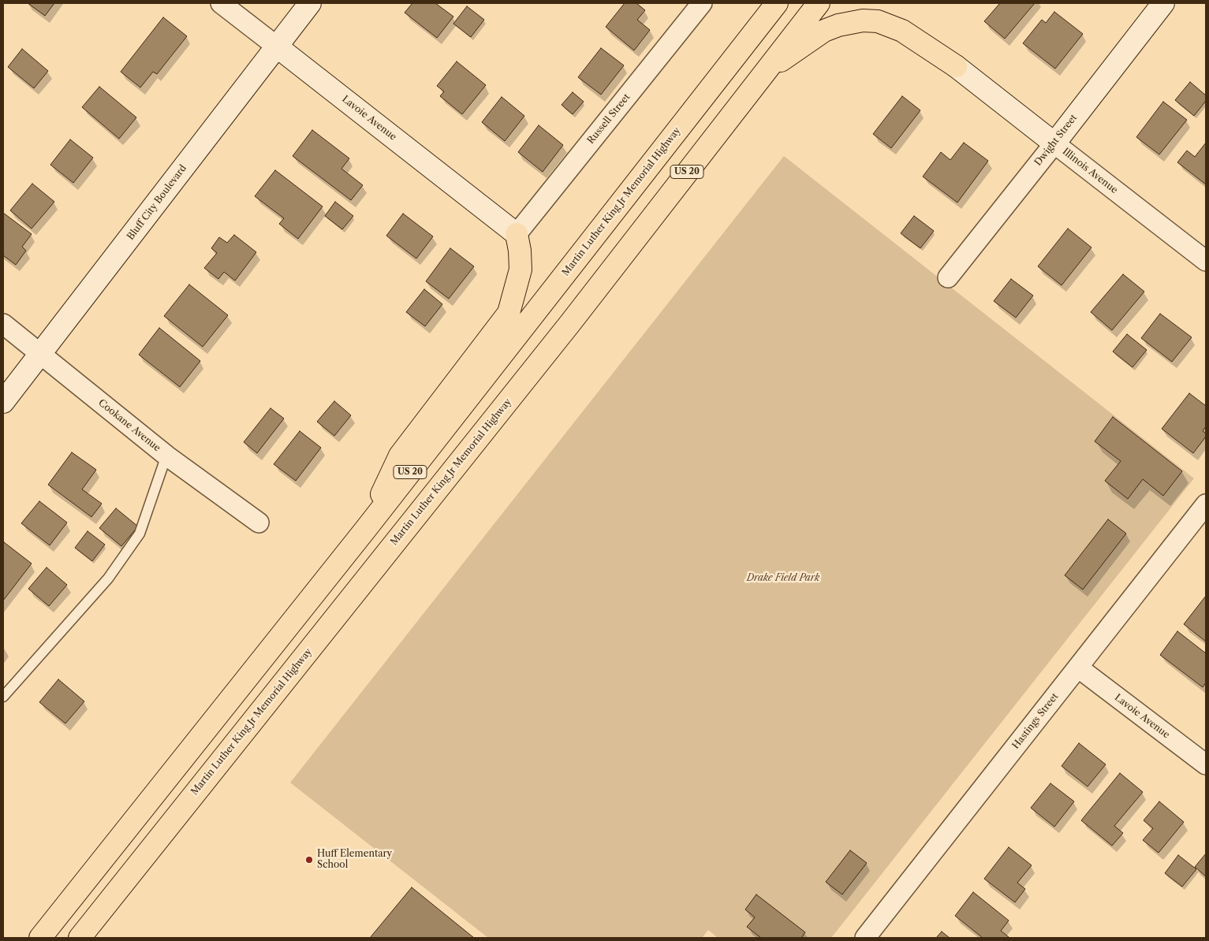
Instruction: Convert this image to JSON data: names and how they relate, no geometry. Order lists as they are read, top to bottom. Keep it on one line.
{"streets":{"highway":["US 20","Martin Luther King Jr Memorial Highway"],"main road":["Lavoie Avenue","Dwight Street","Illinois Avenue","Bluff City Boulevard"],"street":["Russell Street","Cookane Avenue","Hastings Street"]},"crossings":[["Lavoie Avenue","Russell Street"],["Lavoie Avenue","Bluff City Boulevard"],["Lavoie Avenue","Hastings Street"],["Dwight Street","Illinois Avenue"],["Bluff City Boulevard","Cookane Avenue"]],"parks":["Drake Field Park"],"places":["Huff Elementary School"]}
